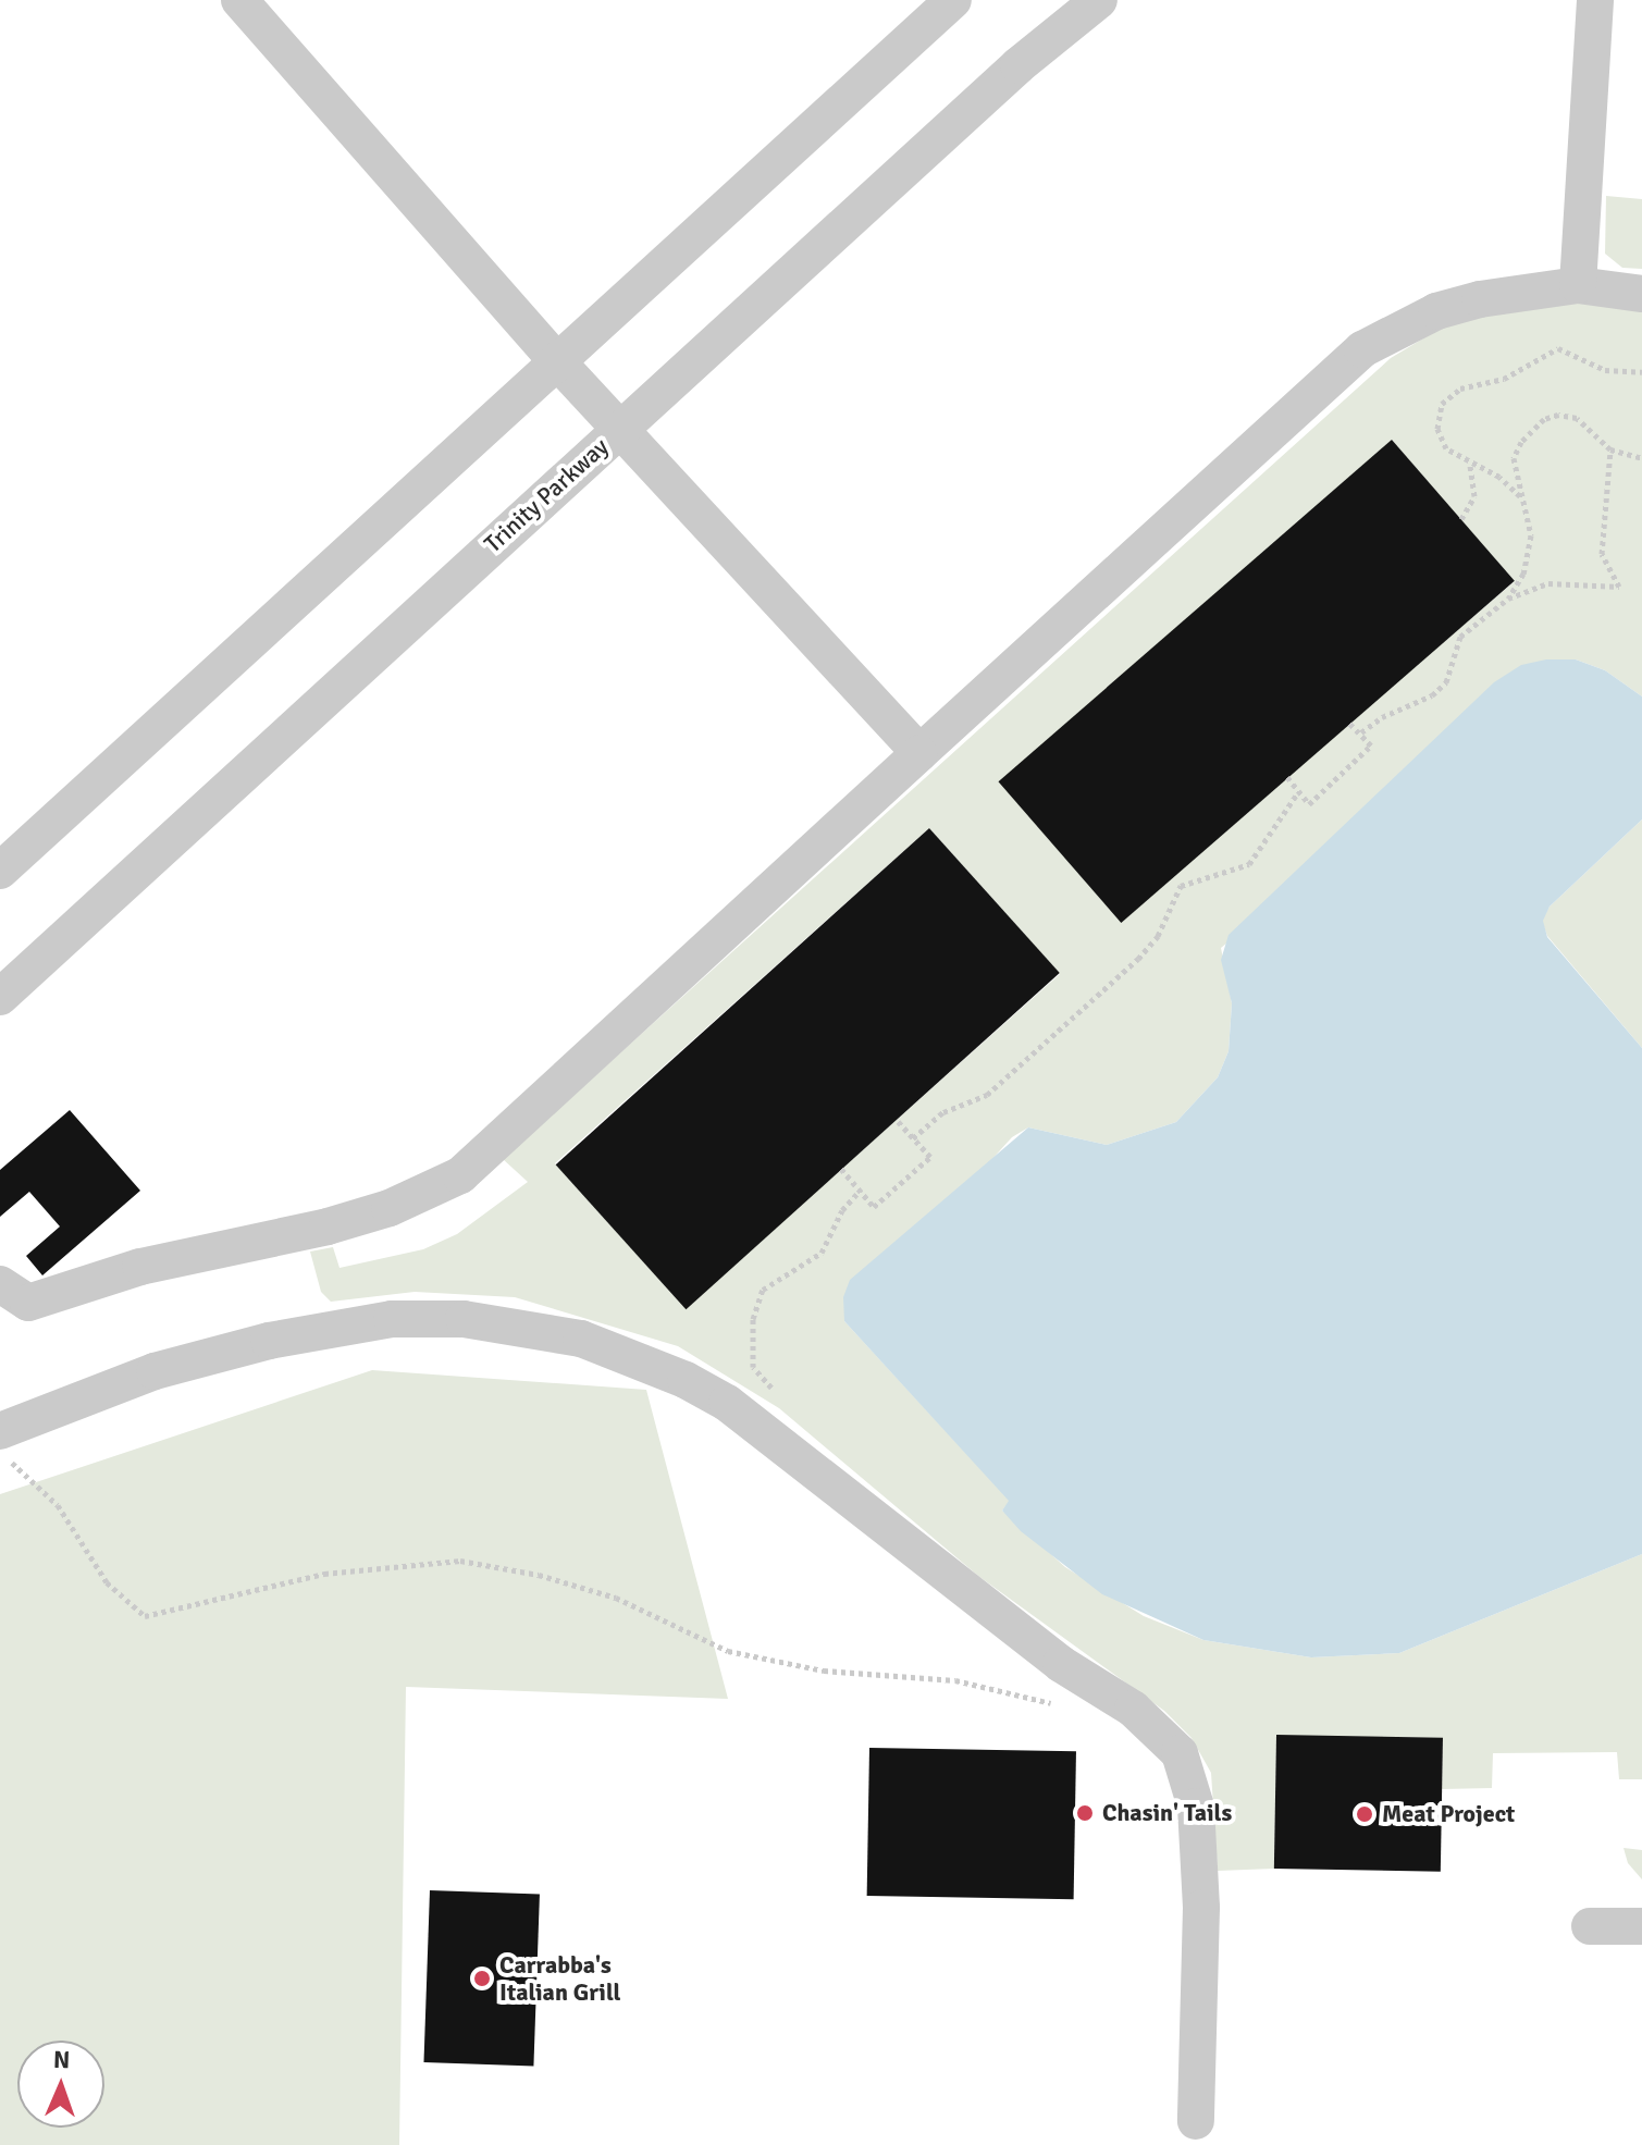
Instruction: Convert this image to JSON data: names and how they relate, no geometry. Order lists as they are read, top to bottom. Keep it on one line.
{"streets":{"street":["Trinity Parkway"]},"places":["Chasin' Tails","Meat Project","Carrabba's Italian Grill"],"north":"top"}
